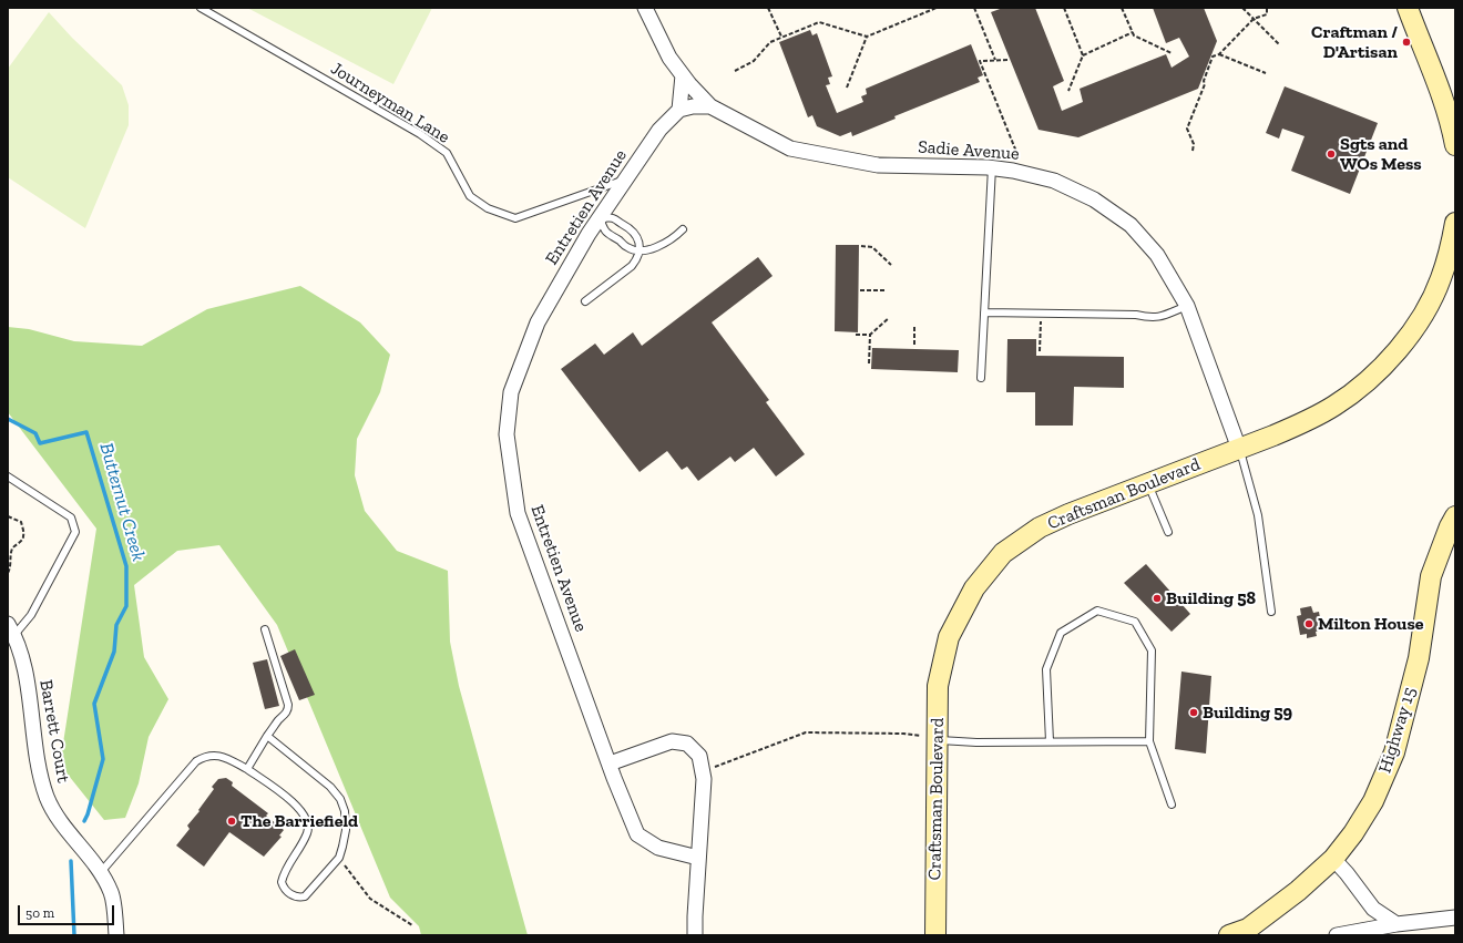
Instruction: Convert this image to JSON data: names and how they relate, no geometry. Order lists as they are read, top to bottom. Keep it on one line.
{"streets":{"street":["Sadie Avenue","Entretien Avenue","Craftsman Boulevard","Highway 15","Barrett Court"],"lane":["Journeyman Lane"]},"crossings":[["Journeyman Lane","Entretien Avenue"],["Sadie Avenue","Craftsman Boulevard"]],"water":["Butternut Creek"],"places":["Craftman / D'Artisan","Sgts and WOs Mess","Building 58","Milton House","Building 59","The Barriefield"],"scale_bar":"50 m"}
